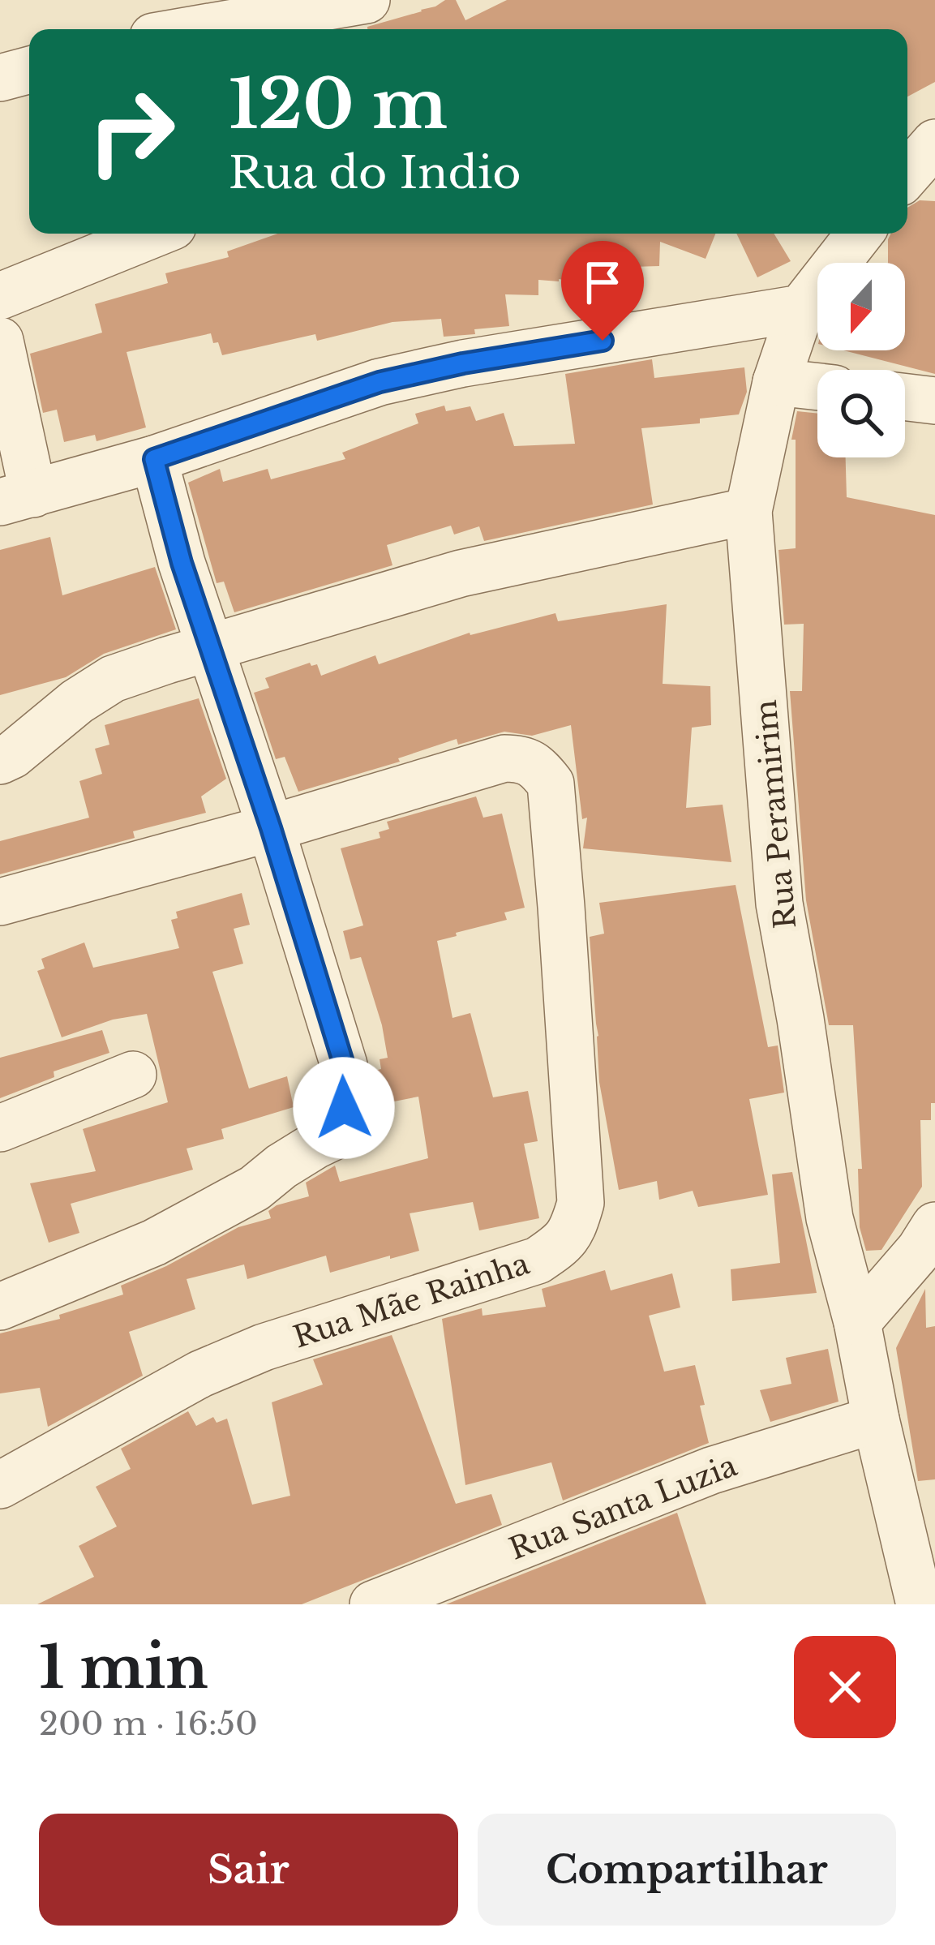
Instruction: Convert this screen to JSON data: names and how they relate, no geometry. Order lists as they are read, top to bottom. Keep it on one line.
{"streets":{"street":["Rua Peramirim","Rua Mãe Rainha","Rua Santa Luzia"]},"crossings":[["Rua Peramirim","Rua Santa Luzia"]],"north":"bottom","page":{"turn":["120 m","Rua do Indio"],"heading":["1 min","200 m · 16:50"],"buttons":["Sair","Compartilhar"]}}
